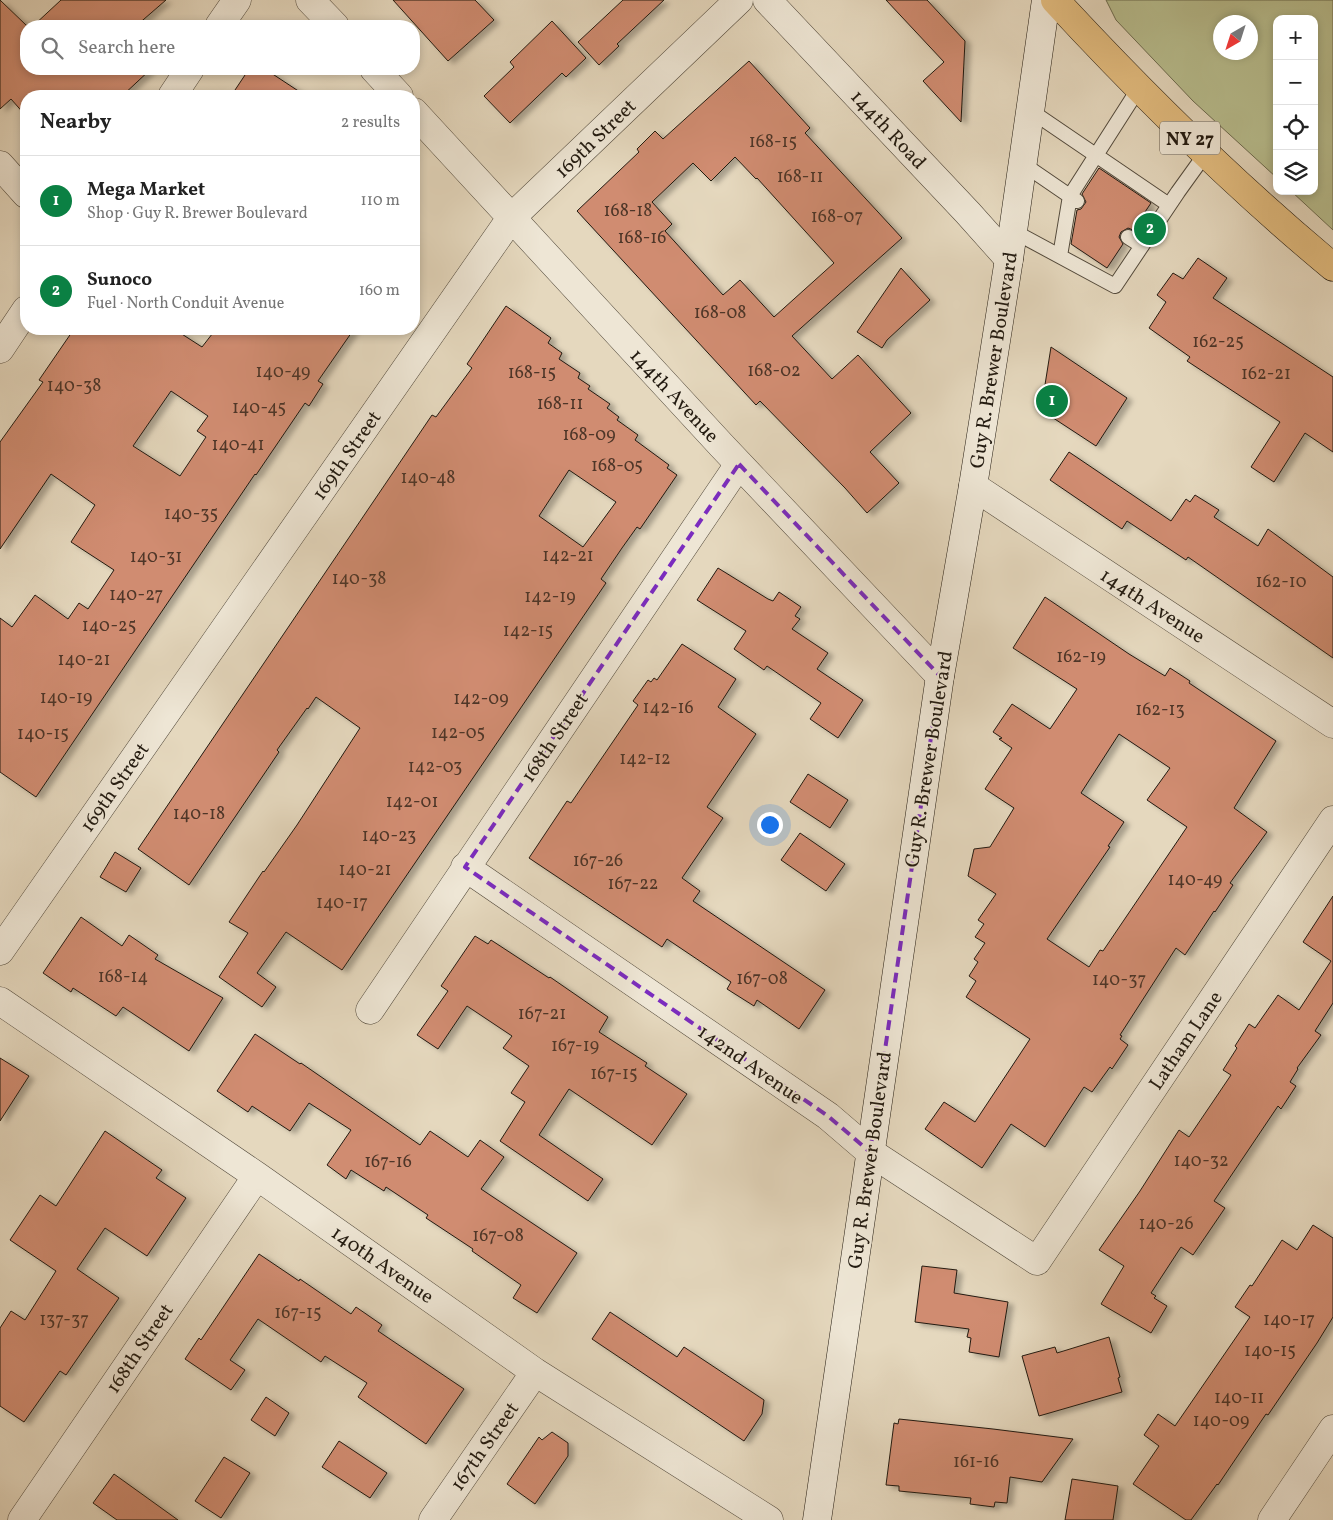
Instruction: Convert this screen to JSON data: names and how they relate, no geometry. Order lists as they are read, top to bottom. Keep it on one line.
{"streets":{"main road":["NY 27"],"street":["144th Road","169th Street","Guy R. Brewer Boulevard","144th Avenue","168th Street","Latham Lane","142nd Avenue","140th Avenue","167th Street"]},"crossings":[["144th Road","Guy R. Brewer Boulevard"],["169th Street","144th Avenue"],["Guy R. Brewer Boulevard","144th Avenue"],["Guy R. Brewer Boulevard","142nd Avenue"],["144th Avenue","168th Street"],["168th Street","142nd Avenue"],["168th Street","140th Avenue"],["Latham Lane","142nd Avenue"],["140th Avenue","167th Street"]],"house_numbers":["168-15","168-11","168-18","168-07","168-16","168-08","162-25","168-02","140-49","168-15","162-21","140-38","168-11","140-45","168-09","140-41","168-05","140-48","140-35","142-21","140-31","140-38","162-10","140-27","142-19","140-25","142-15","162-19","140-21","140-19","142-09","142-16","162-13","142-05","140-15","142-12","142-03","142-01","140-18","140-23","167-26","140-21","140-49","167-22","140-17","168-14","167-08","140-37","167-21","167-19","167-15","140-32","167-16","140-26","167-08","167-15","137-37","140-17","140-15","140-11","140-09","161-16"],"north":"bottom left","page":{"map_buttons":["+","−"],"search":"Search here","heading":["Nearby","2 results"],"list":[{"mark":"1","name":"Mega Market","note":"Shop · Guy R. Brewer Boulevard","value":"110 m"},{"mark":"2","name":"Sunoco","note":"Fuel · North Conduit Avenue","value":"160 m"}],"pins":["2","1"]}}
